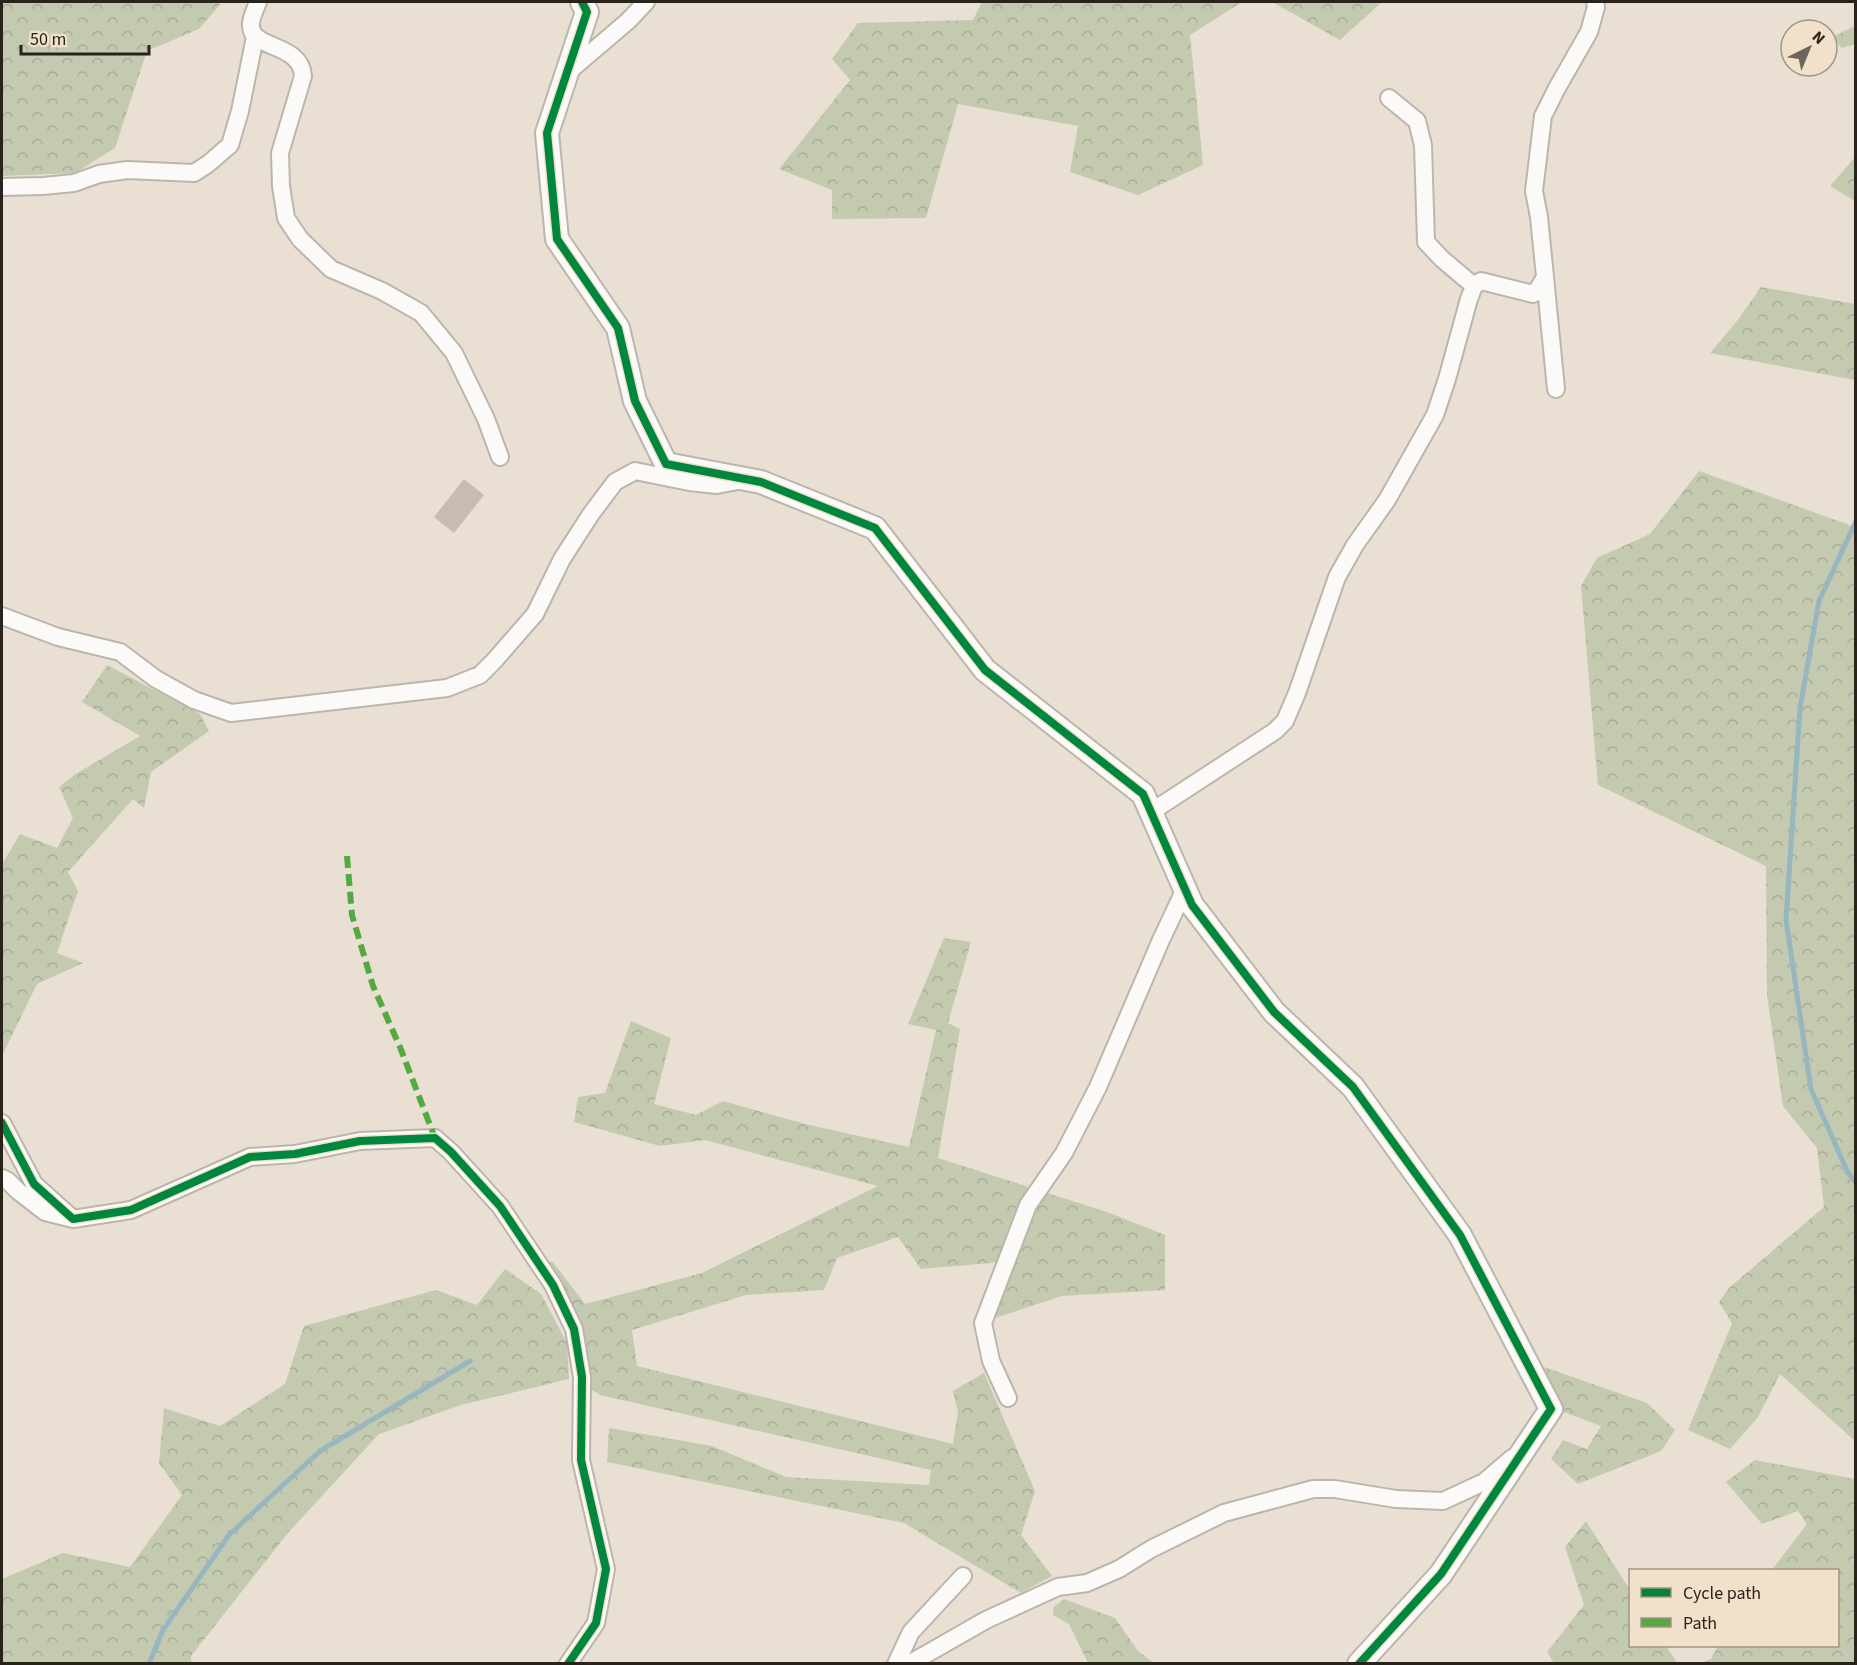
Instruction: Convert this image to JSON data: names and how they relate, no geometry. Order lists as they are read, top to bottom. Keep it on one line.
{"legend":["Cycle path","Path"],"scale_bar":"50 m","north":"top right"}
